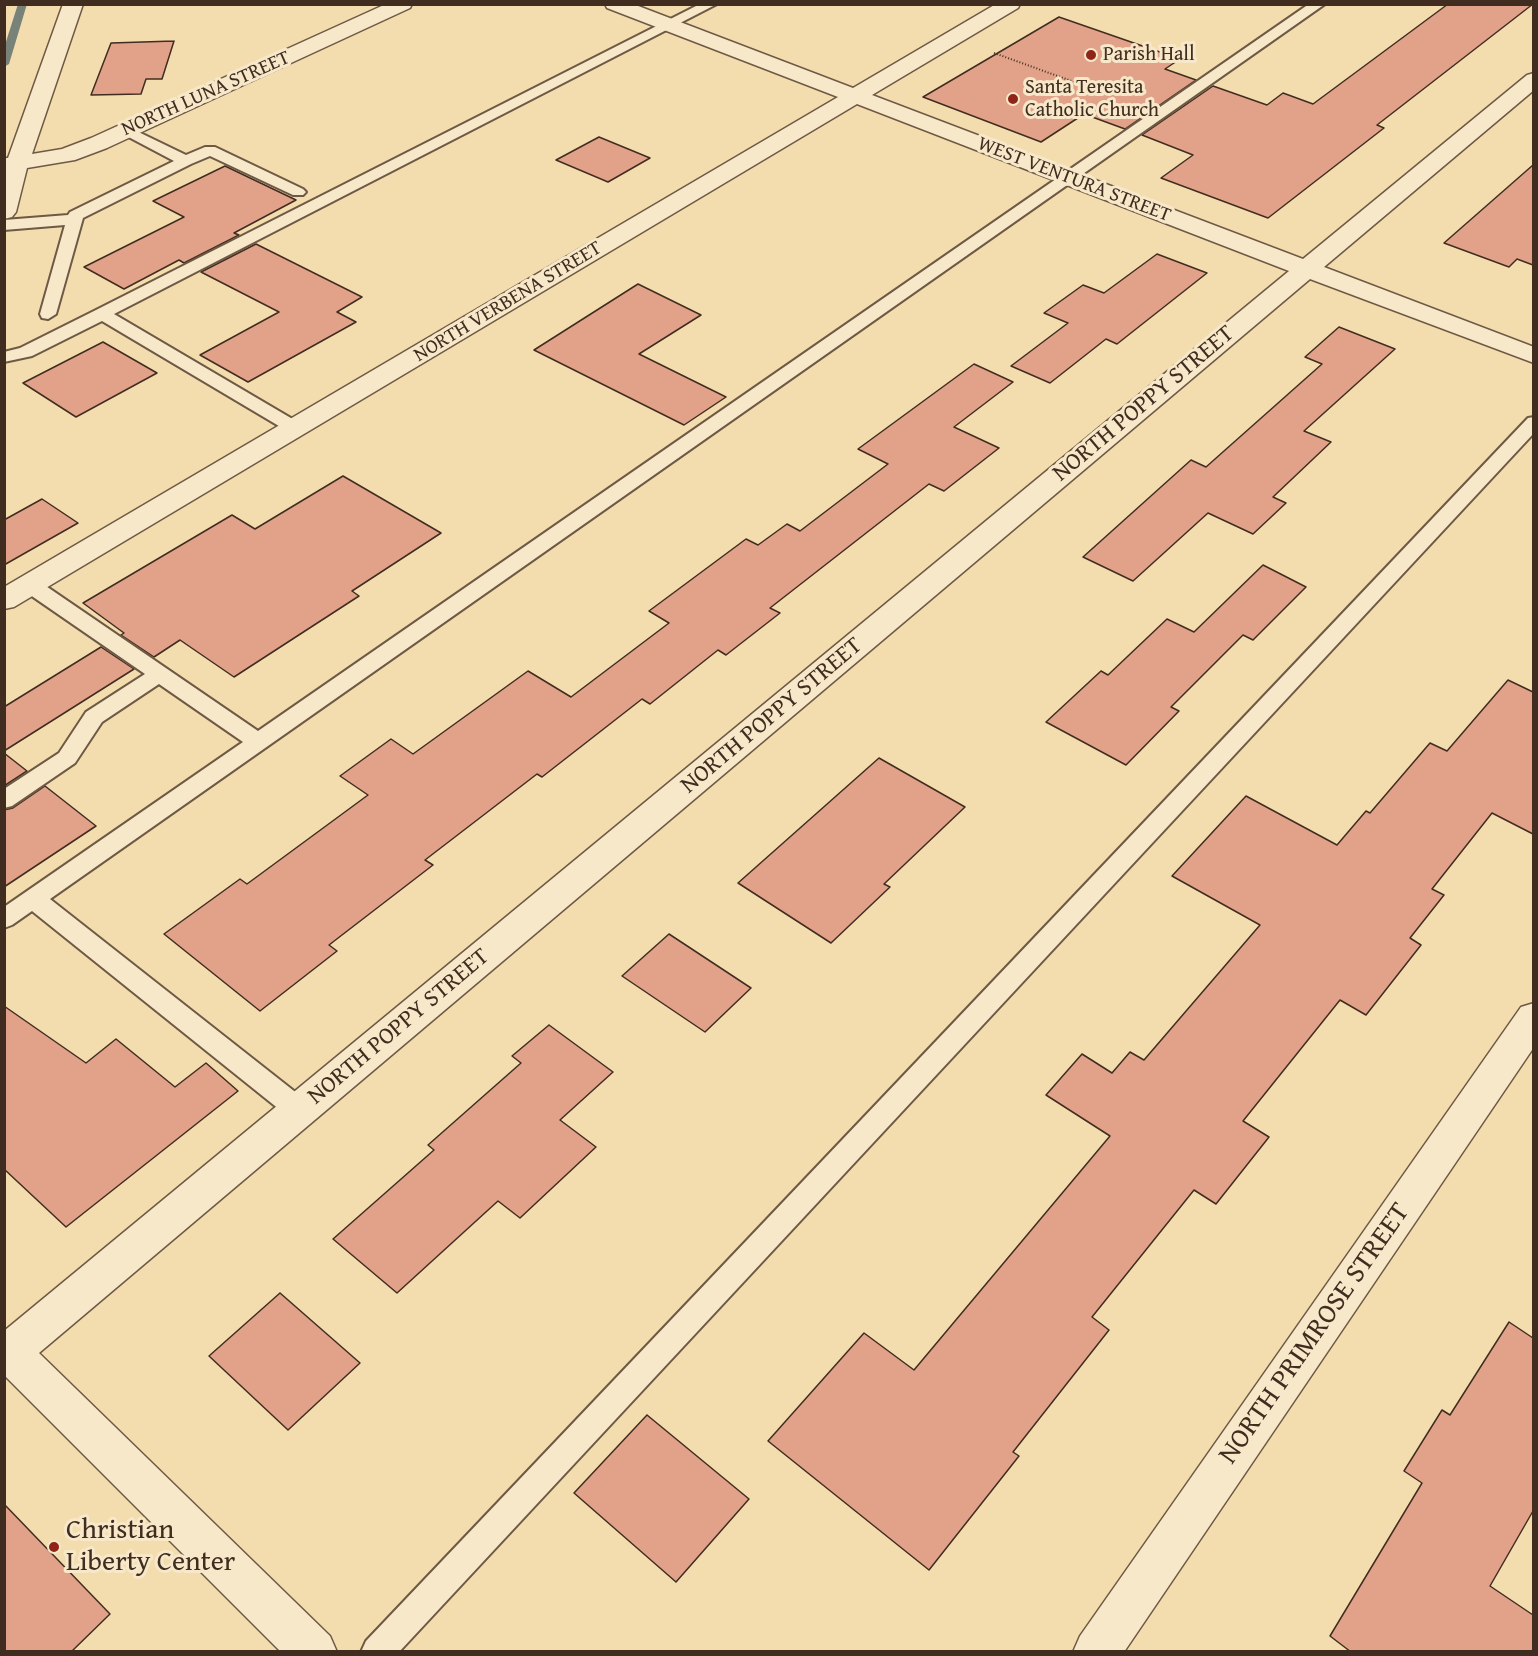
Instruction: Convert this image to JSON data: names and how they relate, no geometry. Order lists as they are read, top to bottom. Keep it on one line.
{"streets":{"street":["NORTH LUNA STREET","WEST VENTURA STREET","NORTH VERBENA STREET","NORTH POPPY STREET","NORTH PRIMROSE STREET"]},"crossings":[["WEST VENTURA STREET","NORTH VERBENA STREET"],["WEST VENTURA STREET","NORTH POPPY STREET"]],"places":["Parish Hall","Santa Teresita Catholic Church","Christian Liberty Center"]}
